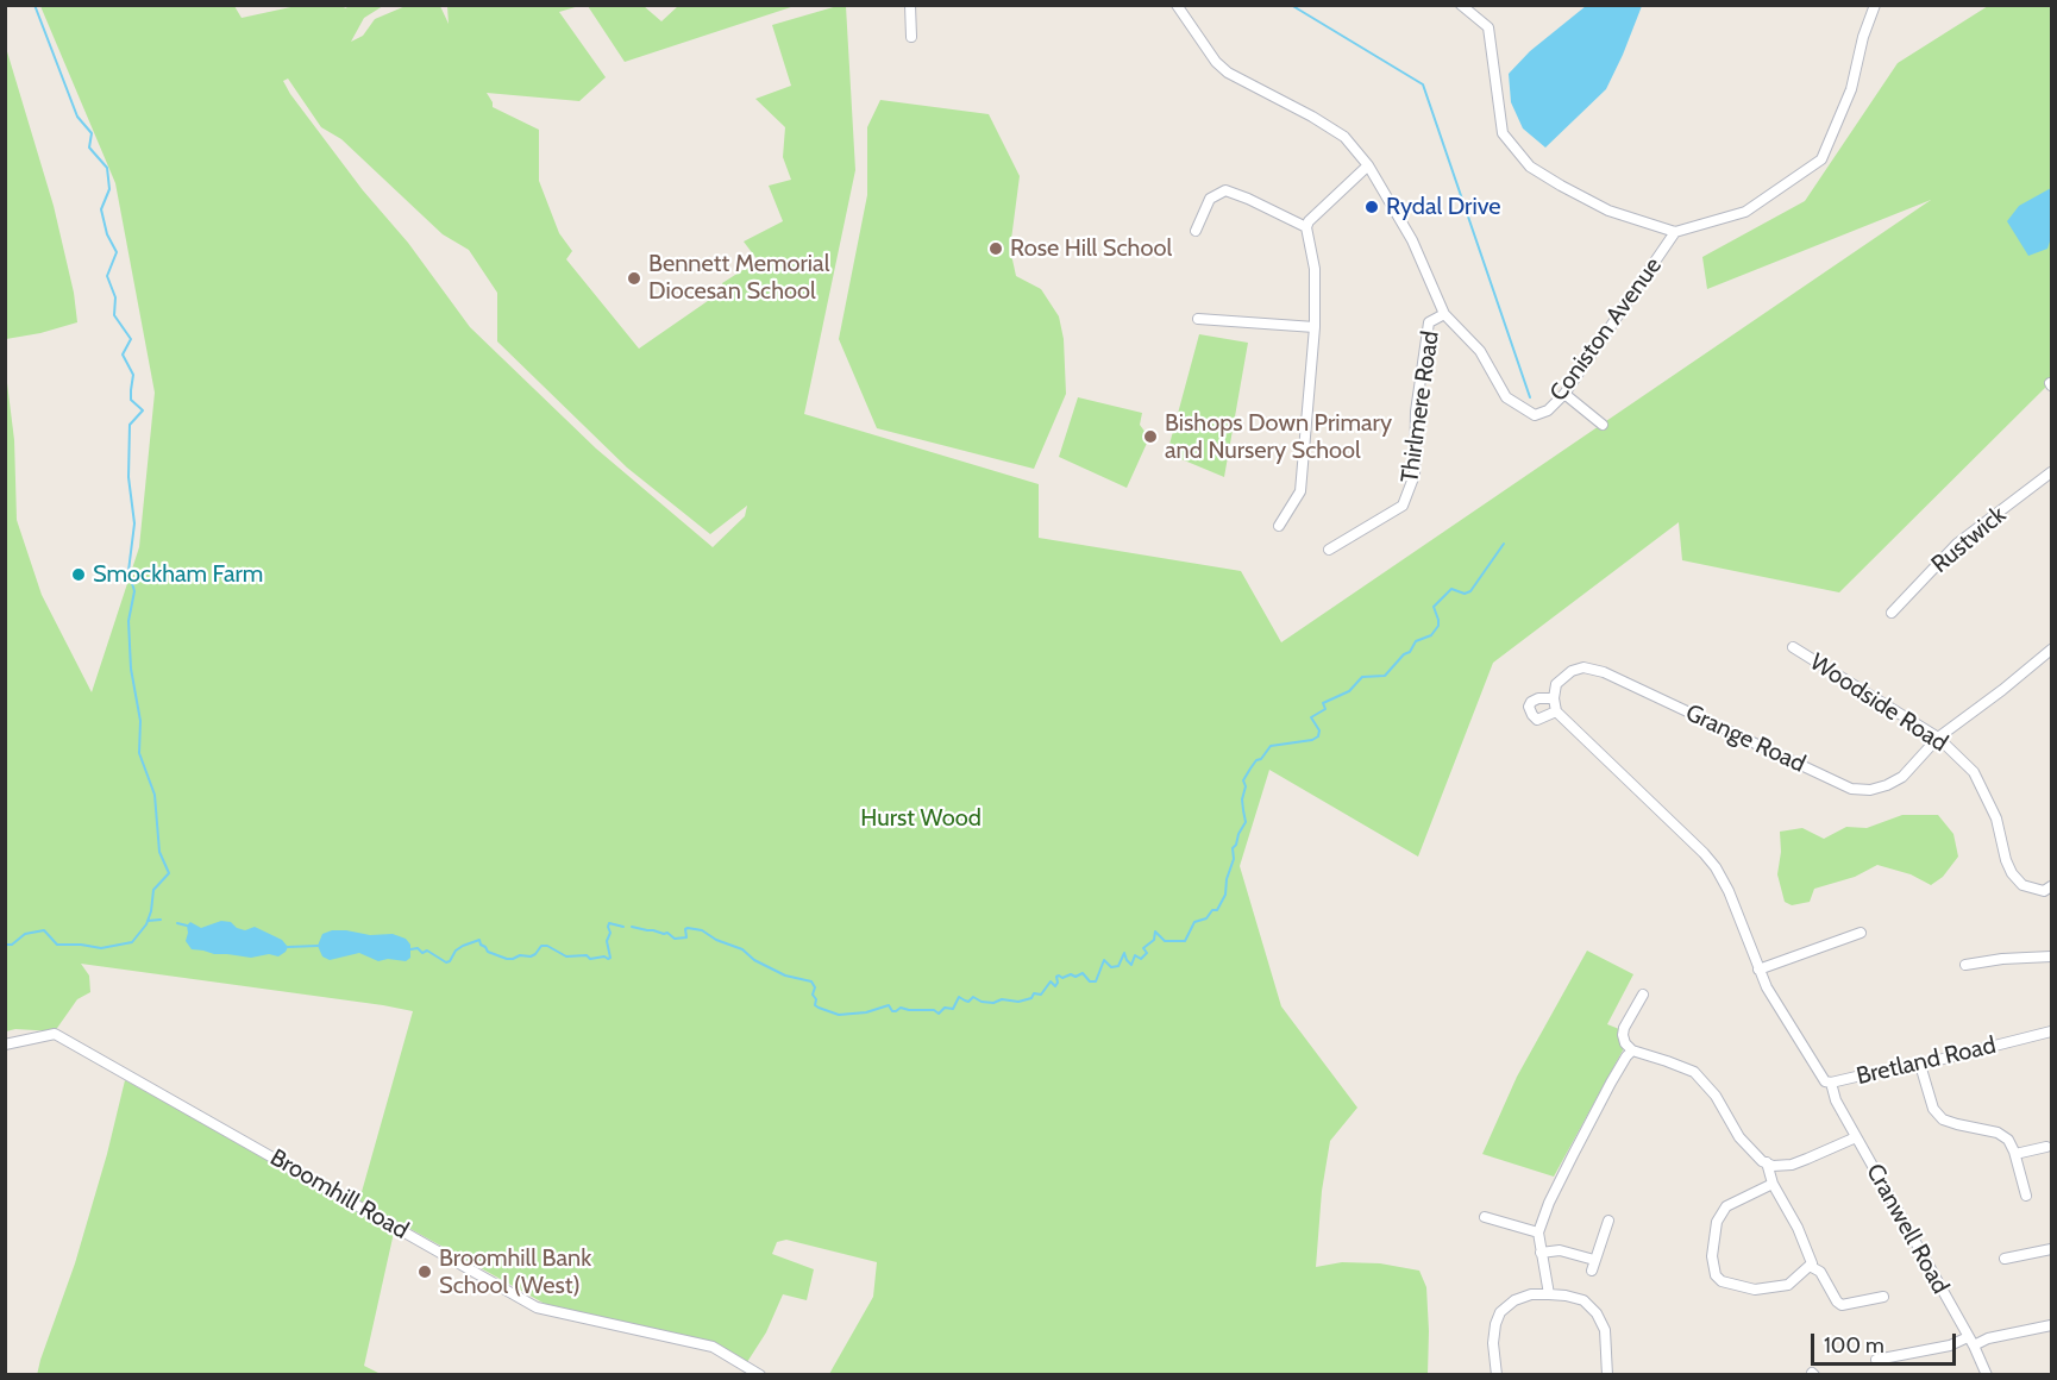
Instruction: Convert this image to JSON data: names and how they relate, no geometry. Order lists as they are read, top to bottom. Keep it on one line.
{"streets":{"street":["Coniston Avenue","Thirlmere Road","Rustwick","Woodside Road","Grange Road","Bretland Road","Broomhill Road","Cranwell Road"]},"crossings":[["Coniston Avenue","Thirlmere Road"],["Woodside Road","Grange Road"],["Bretland Road","Cranwell Road"]],"parks":["Hurst Wood"],"places":["Rydal Drive","Rose Hill School","Bennett Memorial Diocesan School","Bishops Down Primary and Nursery School","Smockham Farm","Broomhill Bank School (West)"],"scale_bar":"100 m"}
